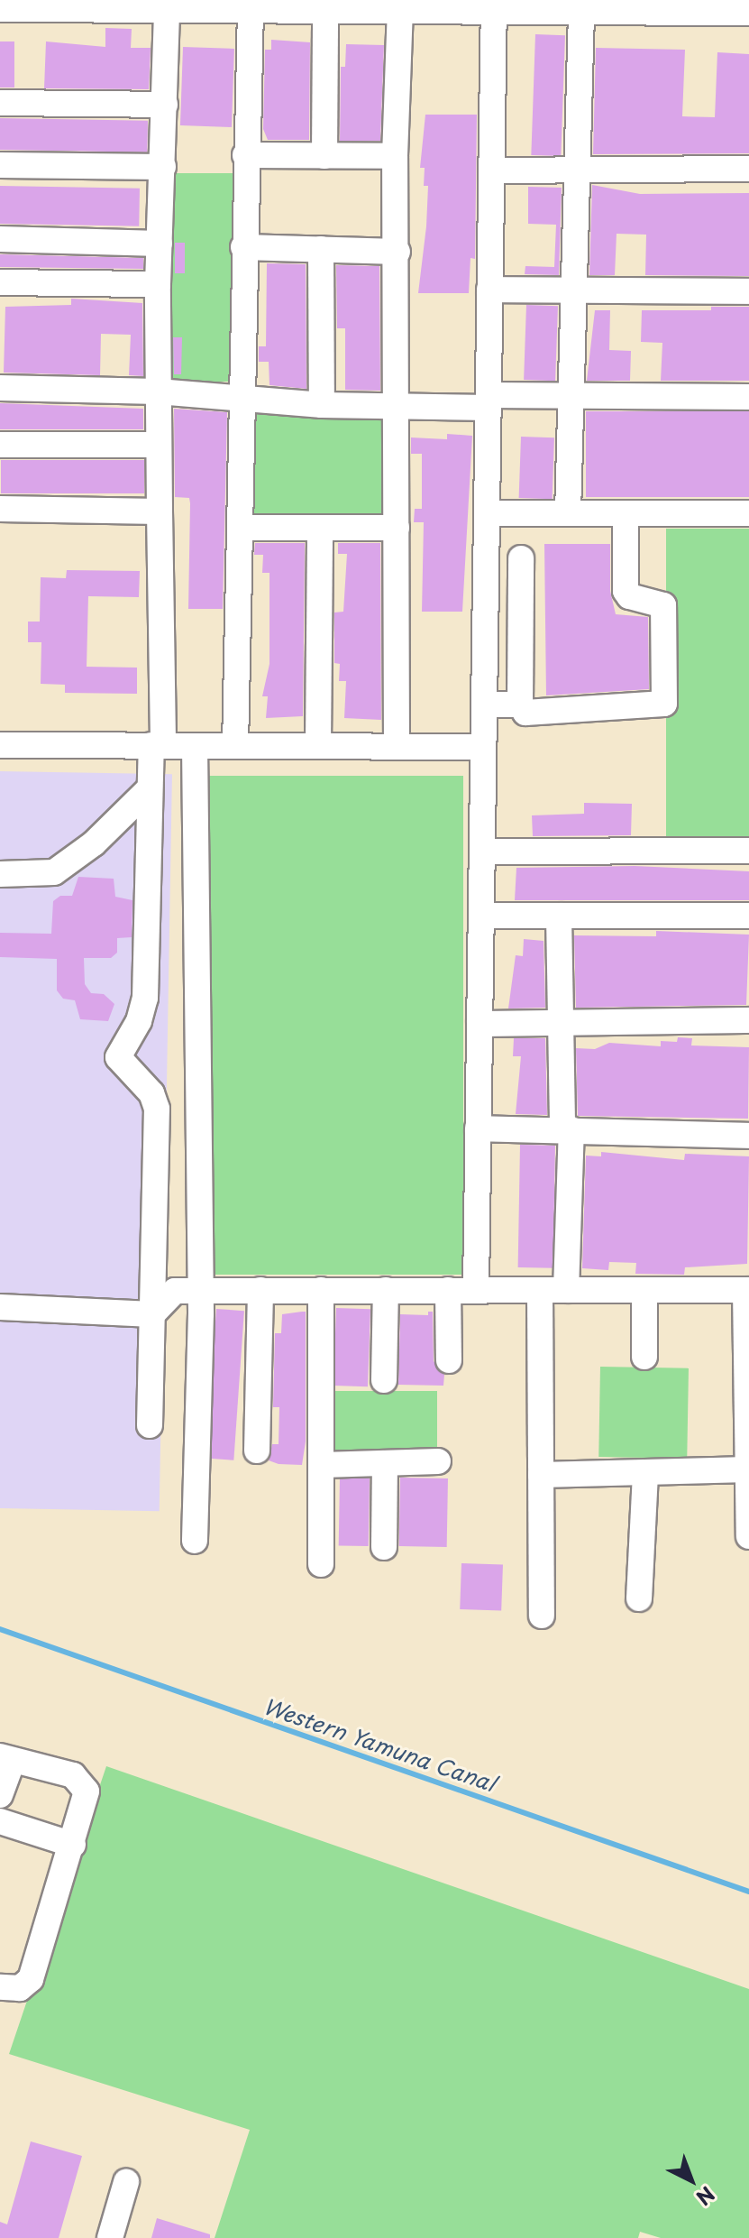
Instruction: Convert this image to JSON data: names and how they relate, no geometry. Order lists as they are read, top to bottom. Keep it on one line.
{"water":["Western Yamuna Canal"],"north":"bottom right"}
